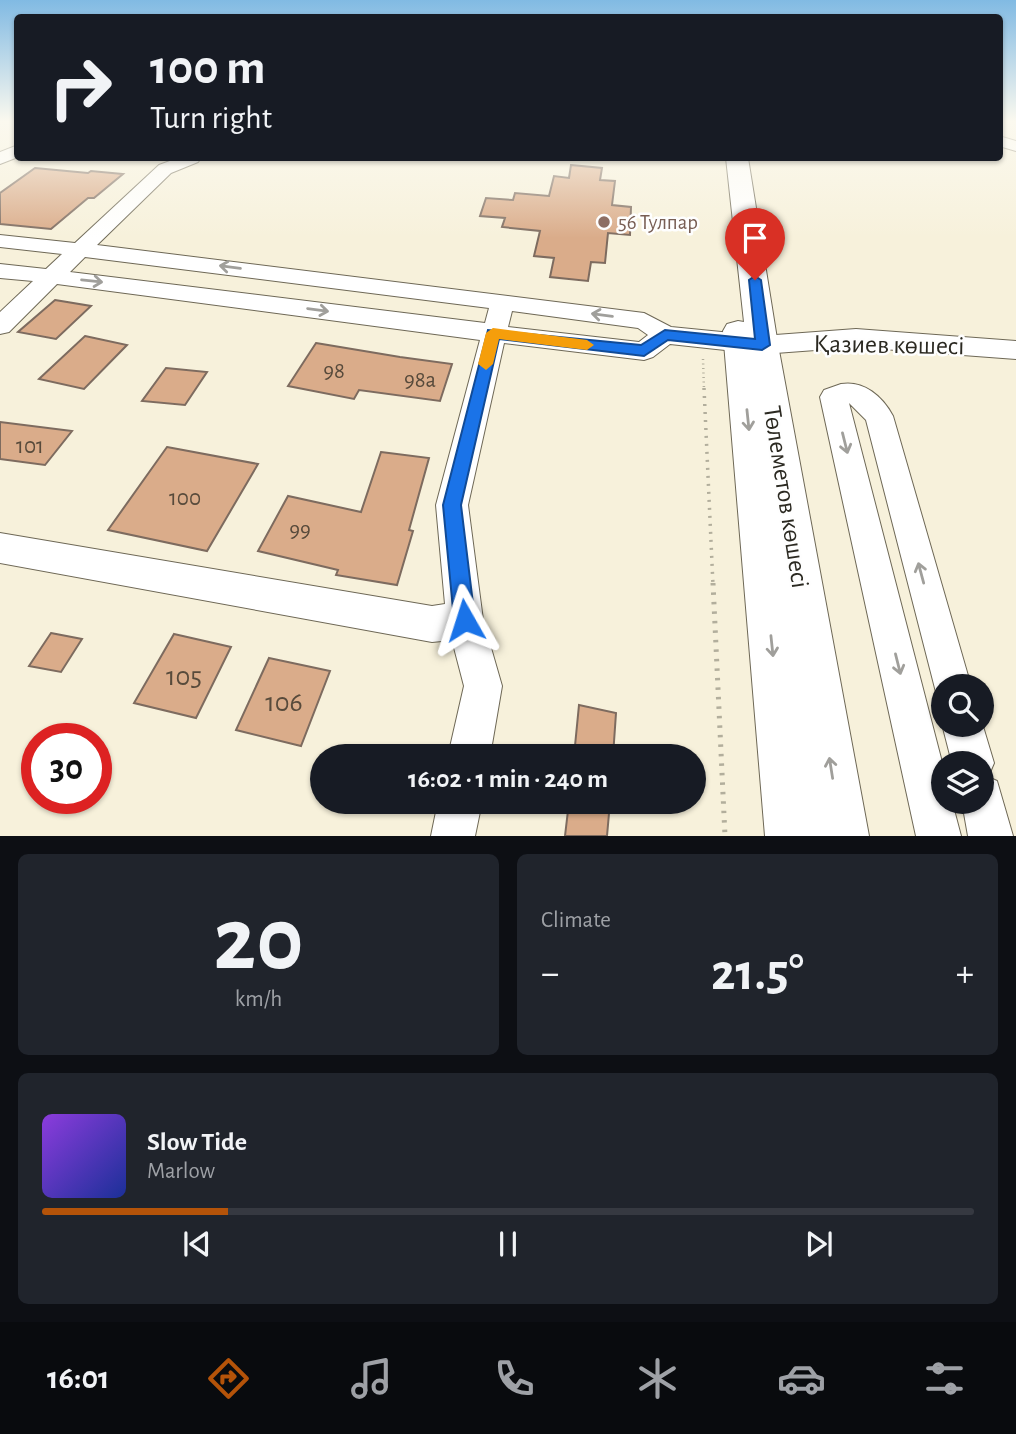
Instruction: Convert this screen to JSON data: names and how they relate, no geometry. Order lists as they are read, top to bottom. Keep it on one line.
{"streets":{"main road":["Төлеметов көшесі"],"street":["Қазиев көшесі"]},"crossings":[["Қазиев көшесі","Төлеметов көшесі"]],"places":["56 Тулпар"],"house_numbers":["98","98а","101","100","99","105","106"],"page":{"turn":["100 m","Turn right"],"limit":"30","trip":"16:02 · 1 min · 240 m","tile":[["20","km/h"],"Climate"],"heat":["−","21.5°","+"],"song":["Slow Tide","Marlow"],"tabs":"16:01"}}
